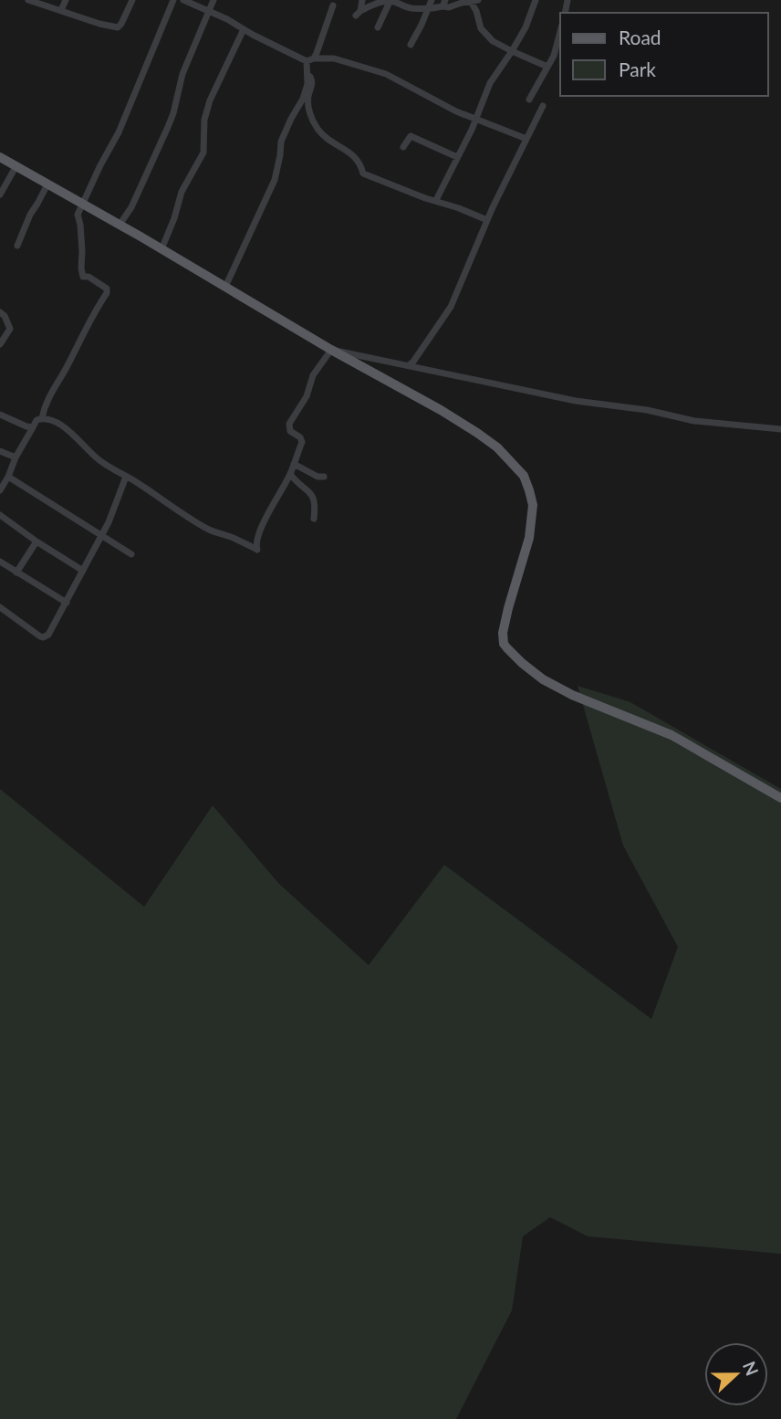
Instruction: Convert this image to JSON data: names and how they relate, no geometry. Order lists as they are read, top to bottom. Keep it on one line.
{"legend":["Road","Park"],"north":"right"}
